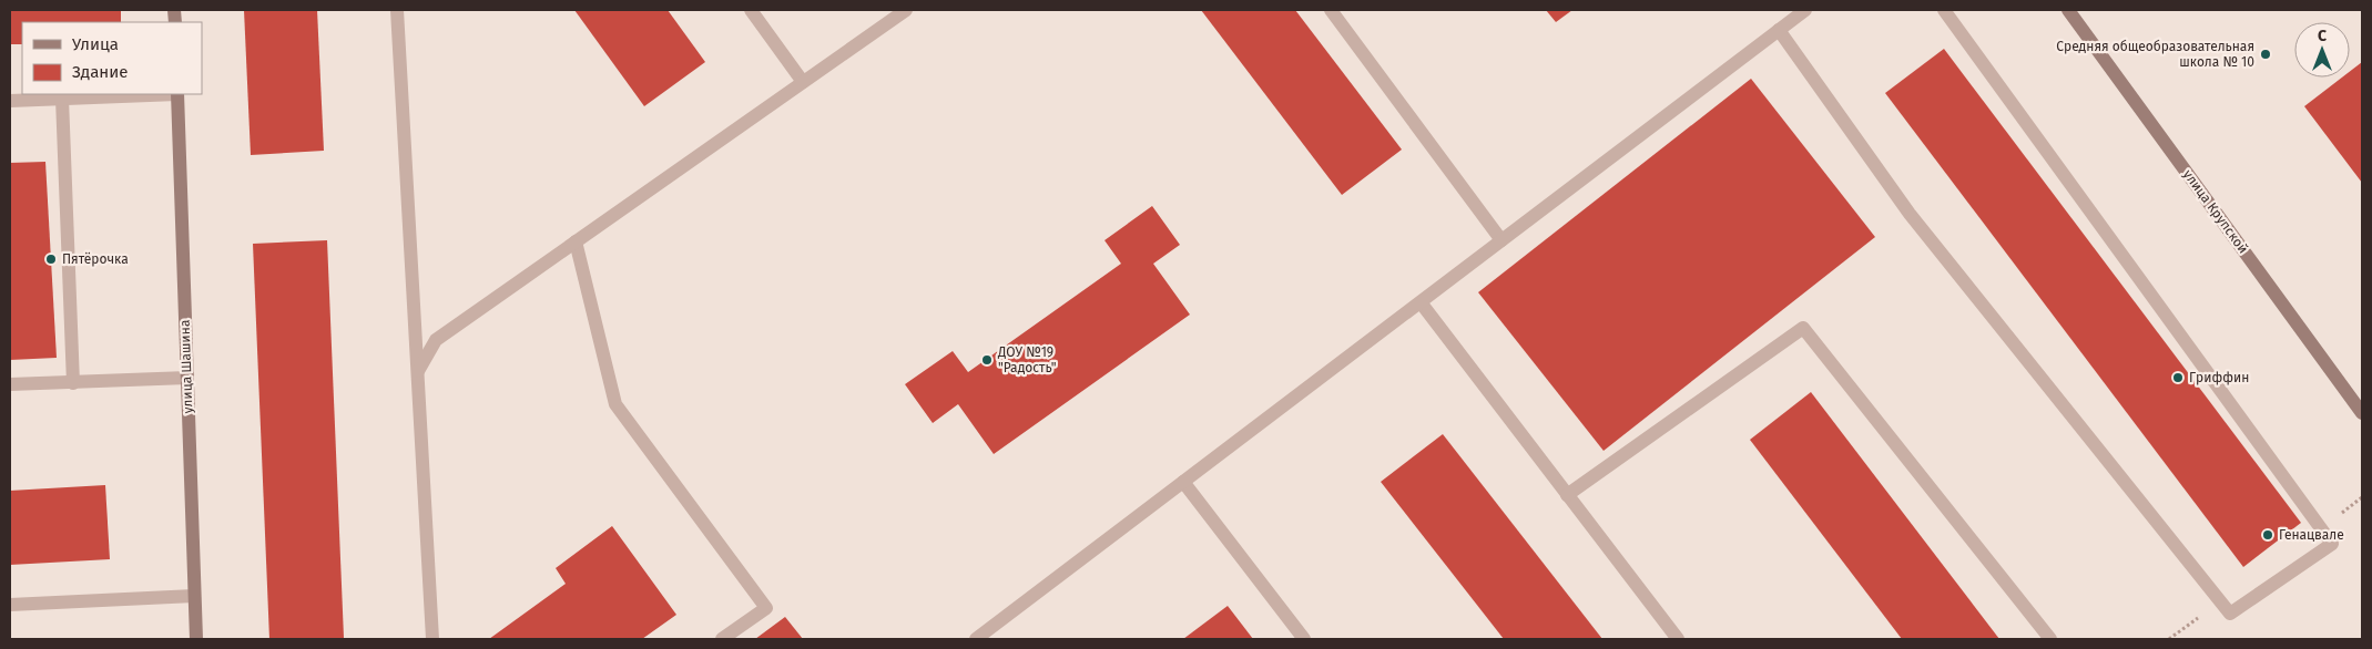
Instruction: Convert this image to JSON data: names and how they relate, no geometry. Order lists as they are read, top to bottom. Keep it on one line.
{"streets":{"main road":["улица Крупской","улица Шашина"]},"places":["Средняя общеобразовательная школа № 10","Пятёрочка","ДОУ №19 \"Радость\"","Гриффин","Генацвале"],"legend":["Улица","Здание"],"north":"top"}
